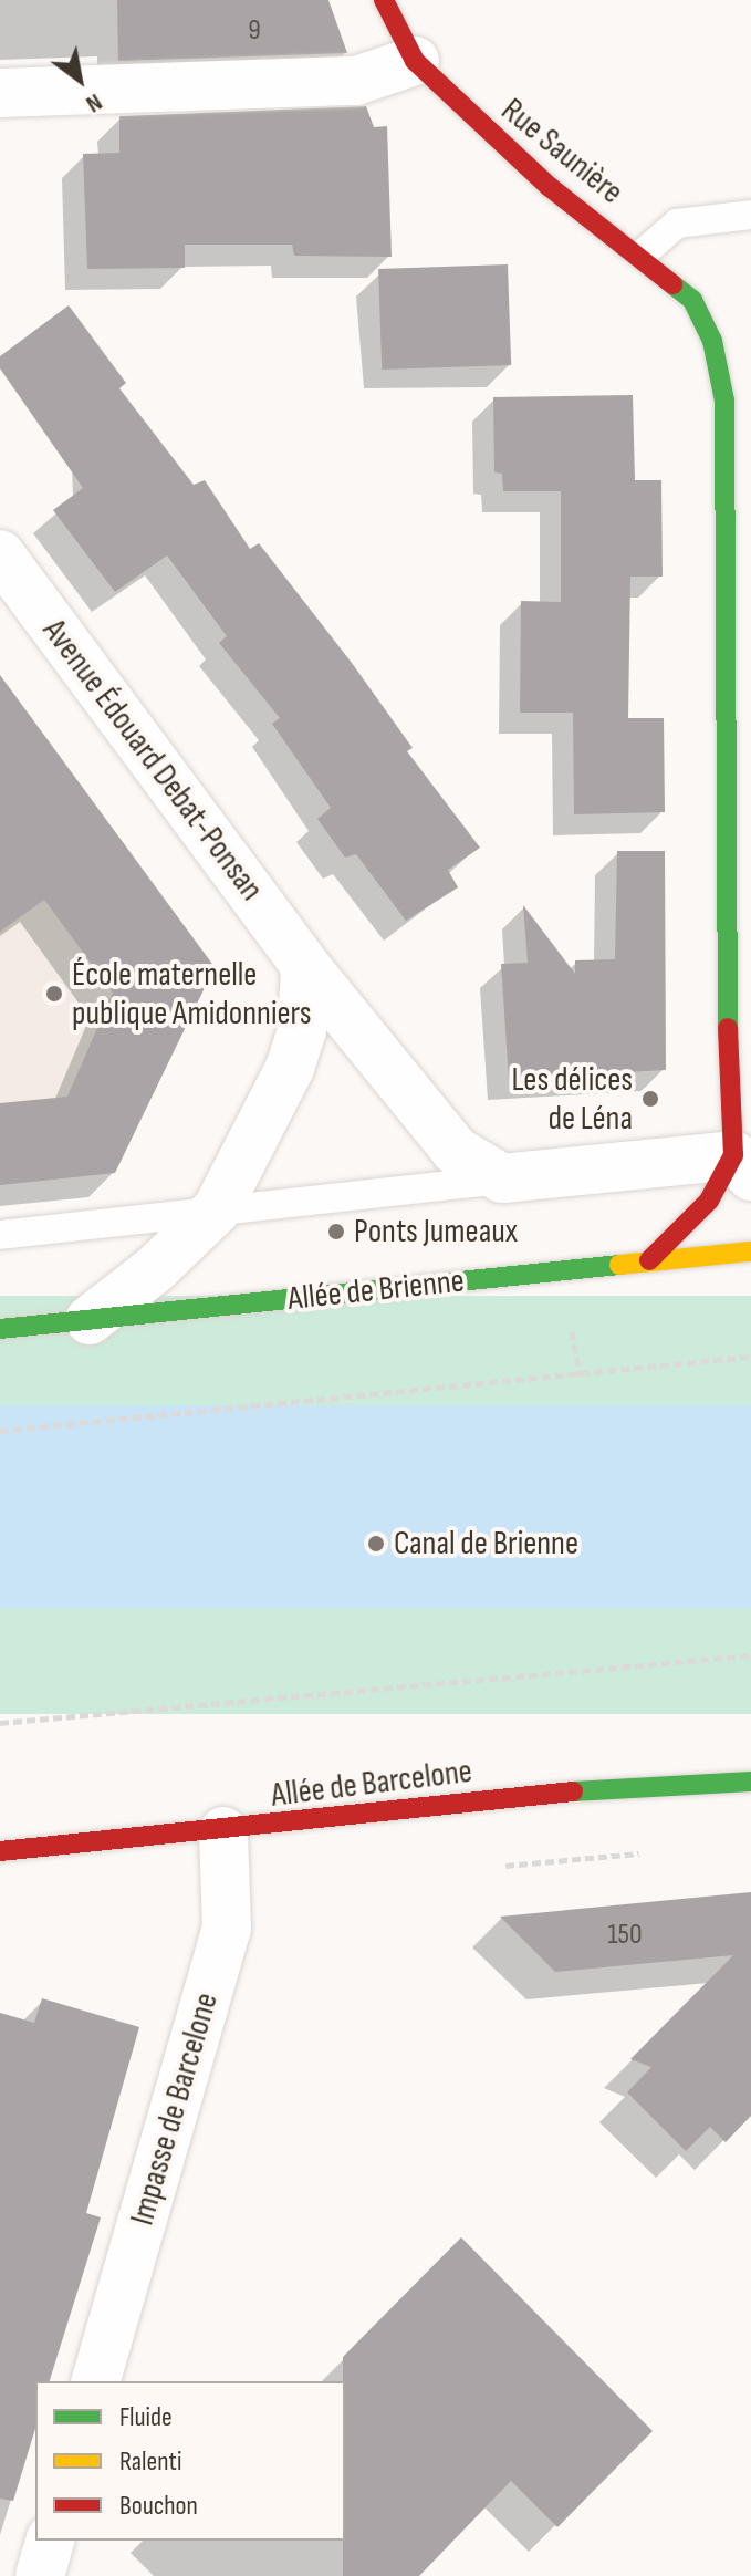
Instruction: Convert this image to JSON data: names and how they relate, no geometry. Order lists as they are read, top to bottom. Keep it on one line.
{"streets":{"main road":["Rue Saunière","Allée de Brienne","Allée de Barcelone"],"street":["Avenue Édouard Debat-Ponsan","Impasse de Barcelone"]},"crossings":[["Allée de Barcelone","Impasse de Barcelone"]],"places":["École maternelle publique Amidonniers","Les délices de Léna","Ponts Jumeaux","Canal de Brienne"],"house_numbers":["9","150"],"legend":["Fluide","Ralenti","Bouchon"],"north":"bottom right"}
